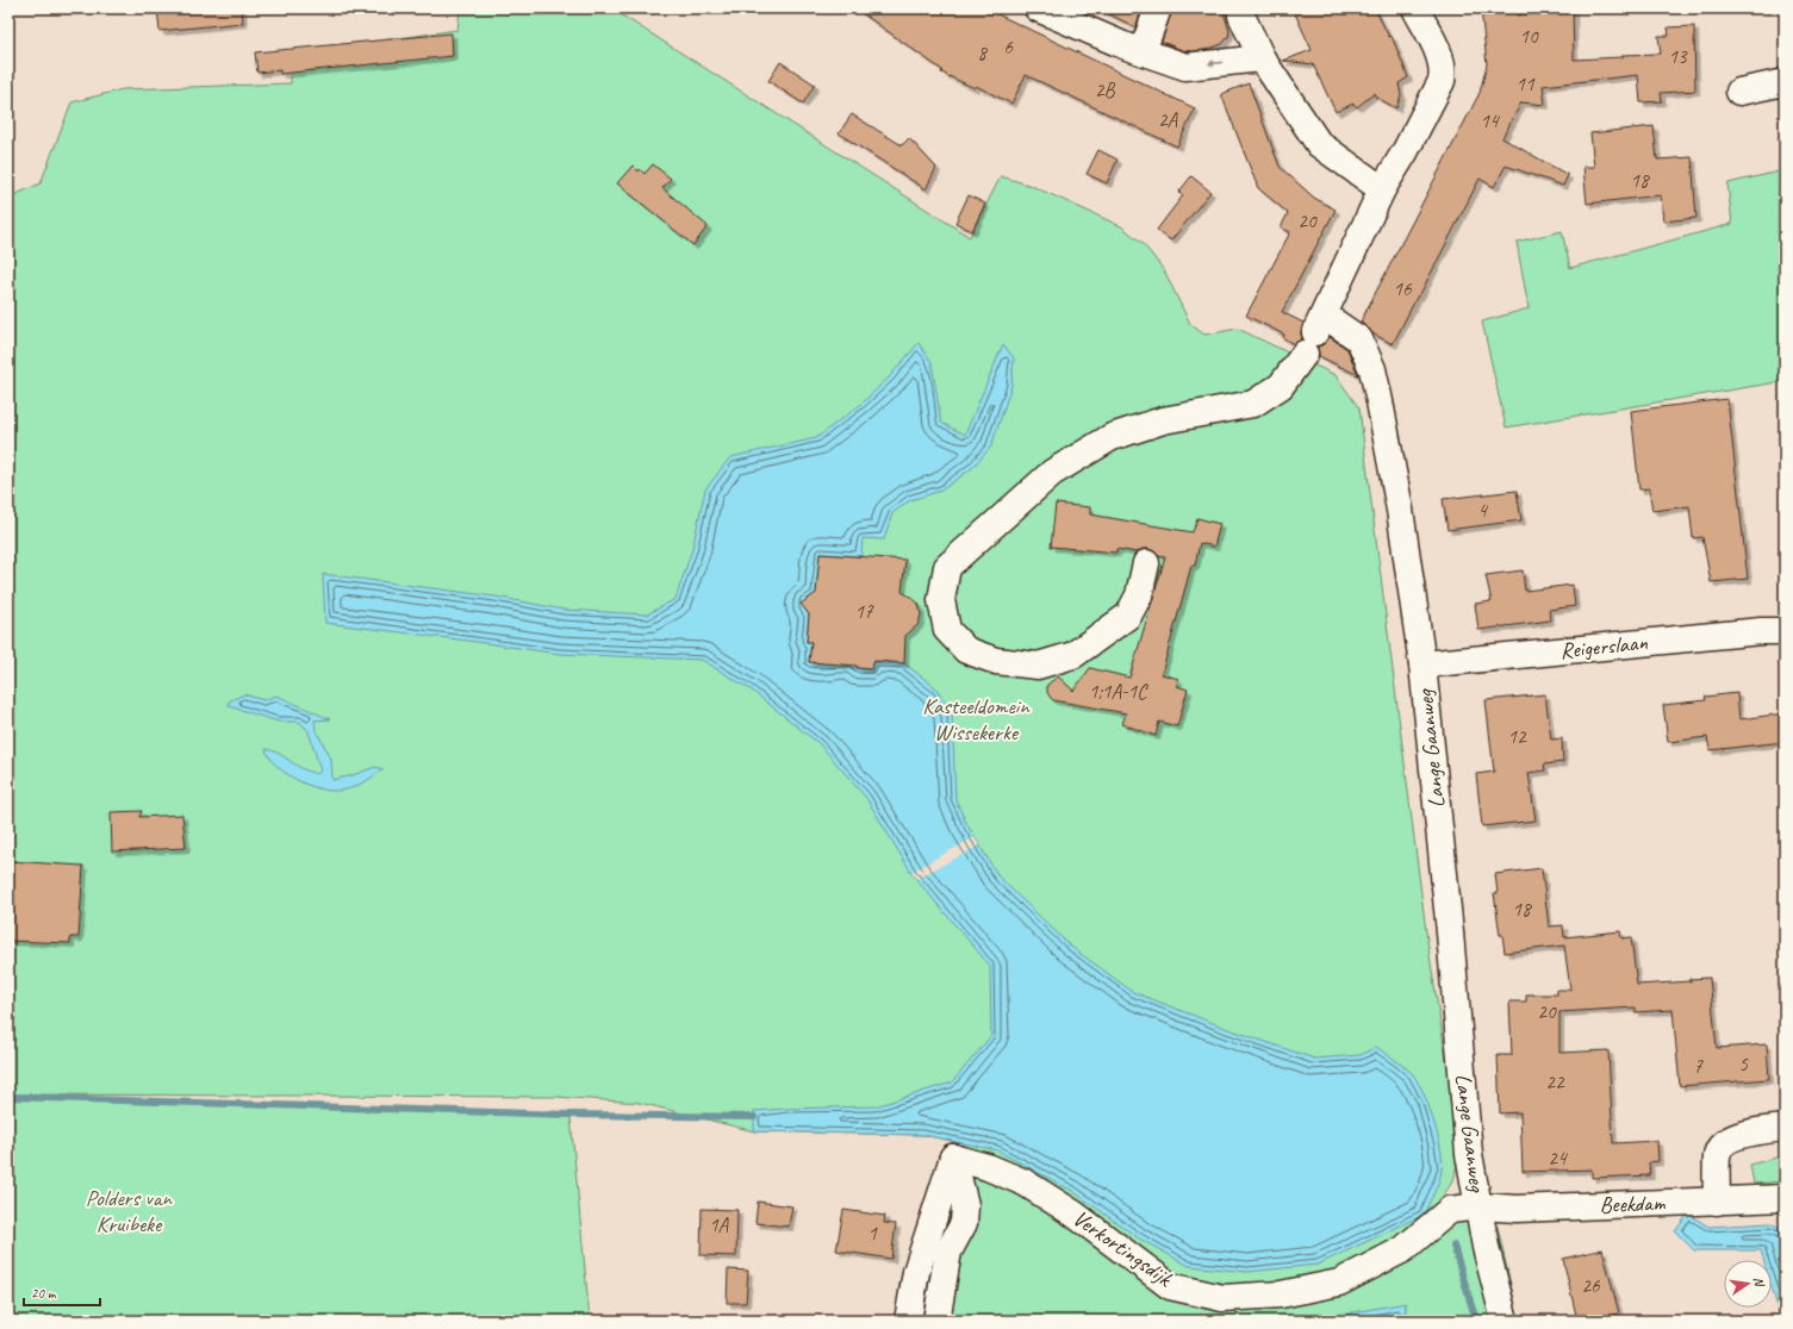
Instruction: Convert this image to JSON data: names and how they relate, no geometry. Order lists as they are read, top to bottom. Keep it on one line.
{"streets":{"street":["Reigerslaan","Lange Gaanweg","Beekdam","Verkortingsdijk"]},"crossings":[["Reigerslaan","Lange Gaanweg"],["Lange Gaanweg","Beekdam"],["Lange Gaanweg","Verkortingsdijk"],["Beekdam","Verkortingsdijk"]],"parks":["Kasteeldomein Wissekerke","Polders van Kruibeke"],"house_numbers":["10","6","8","13","11","2B","2A","14","18","20","16","4","17","1;1A-1C","12","18","20","5","7","22","24","1A","1","26"],"scale_bar":"20 m","north":"right"}
